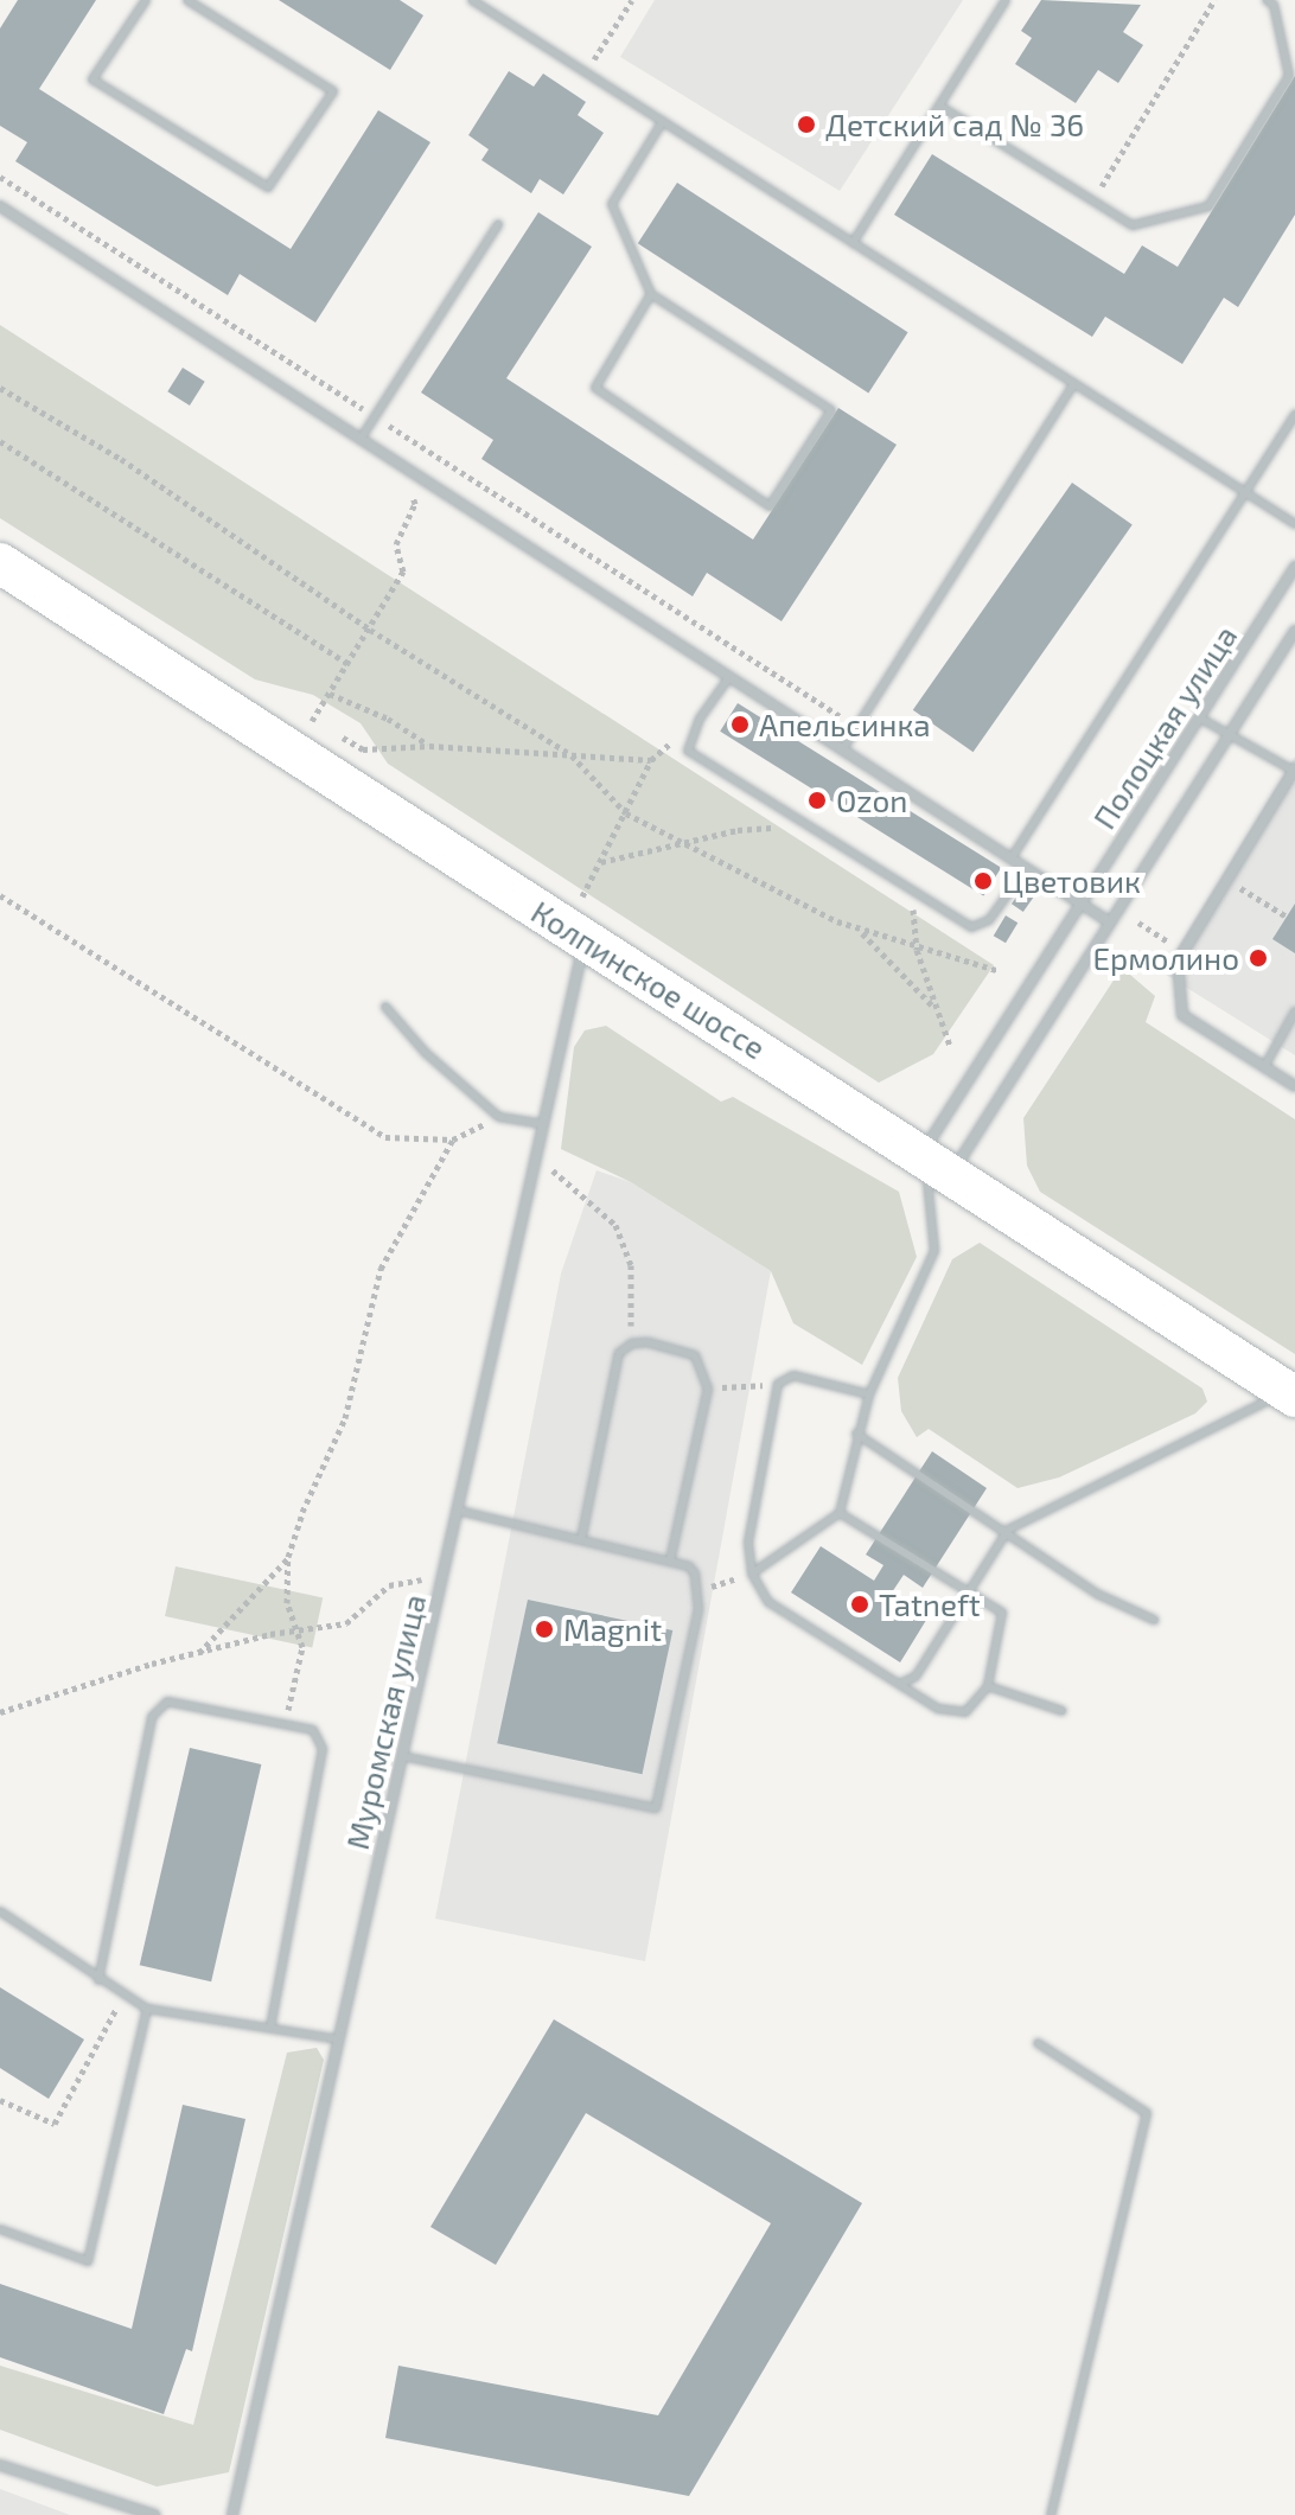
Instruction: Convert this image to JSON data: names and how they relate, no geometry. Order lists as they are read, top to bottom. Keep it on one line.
{"streets":{"main road":["Колпинское шоссе"],"street":["Полоцкая улица","Муромская улица"]},"crossings":[["Полоцкая улица","Колпинское шоссе"],["Колпинское шоссе","Муромская улица"]],"places":["Детский сад № 36","Апельсинка","Ozon","Цветовик","Ермолино","Tatneft","Magnit"]}
